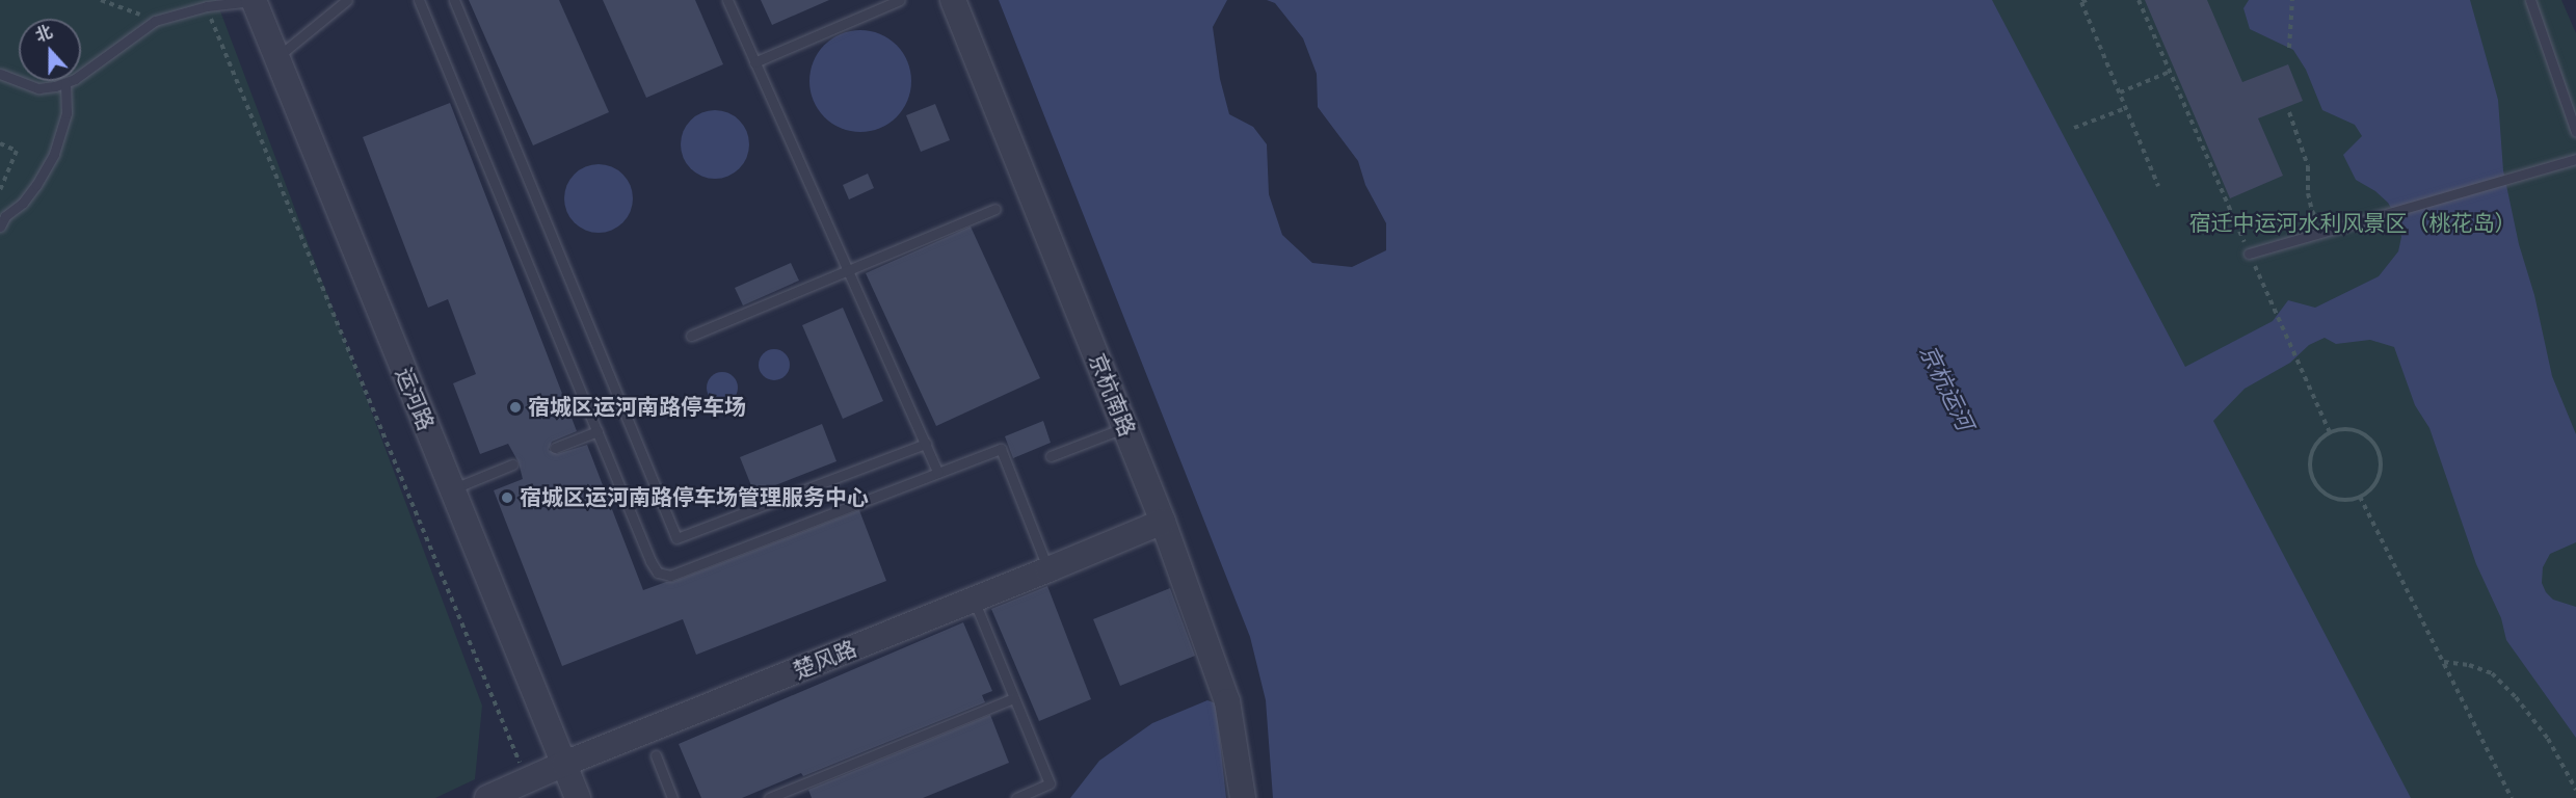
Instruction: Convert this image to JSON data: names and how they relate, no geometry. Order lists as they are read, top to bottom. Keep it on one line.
{"streets":{"street":["京杭南路","运河路","楚风路"]},"crossings":[["京杭南路","楚风路"],["运河路","楚风路"]],"water":["京杭运河"],"parks":["宿迁中运河水利风景区（桃花岛）"],"places":["宿城区运河南路停车场","宿城区运河南路停车场管理服务中心"],"north":"top"}
